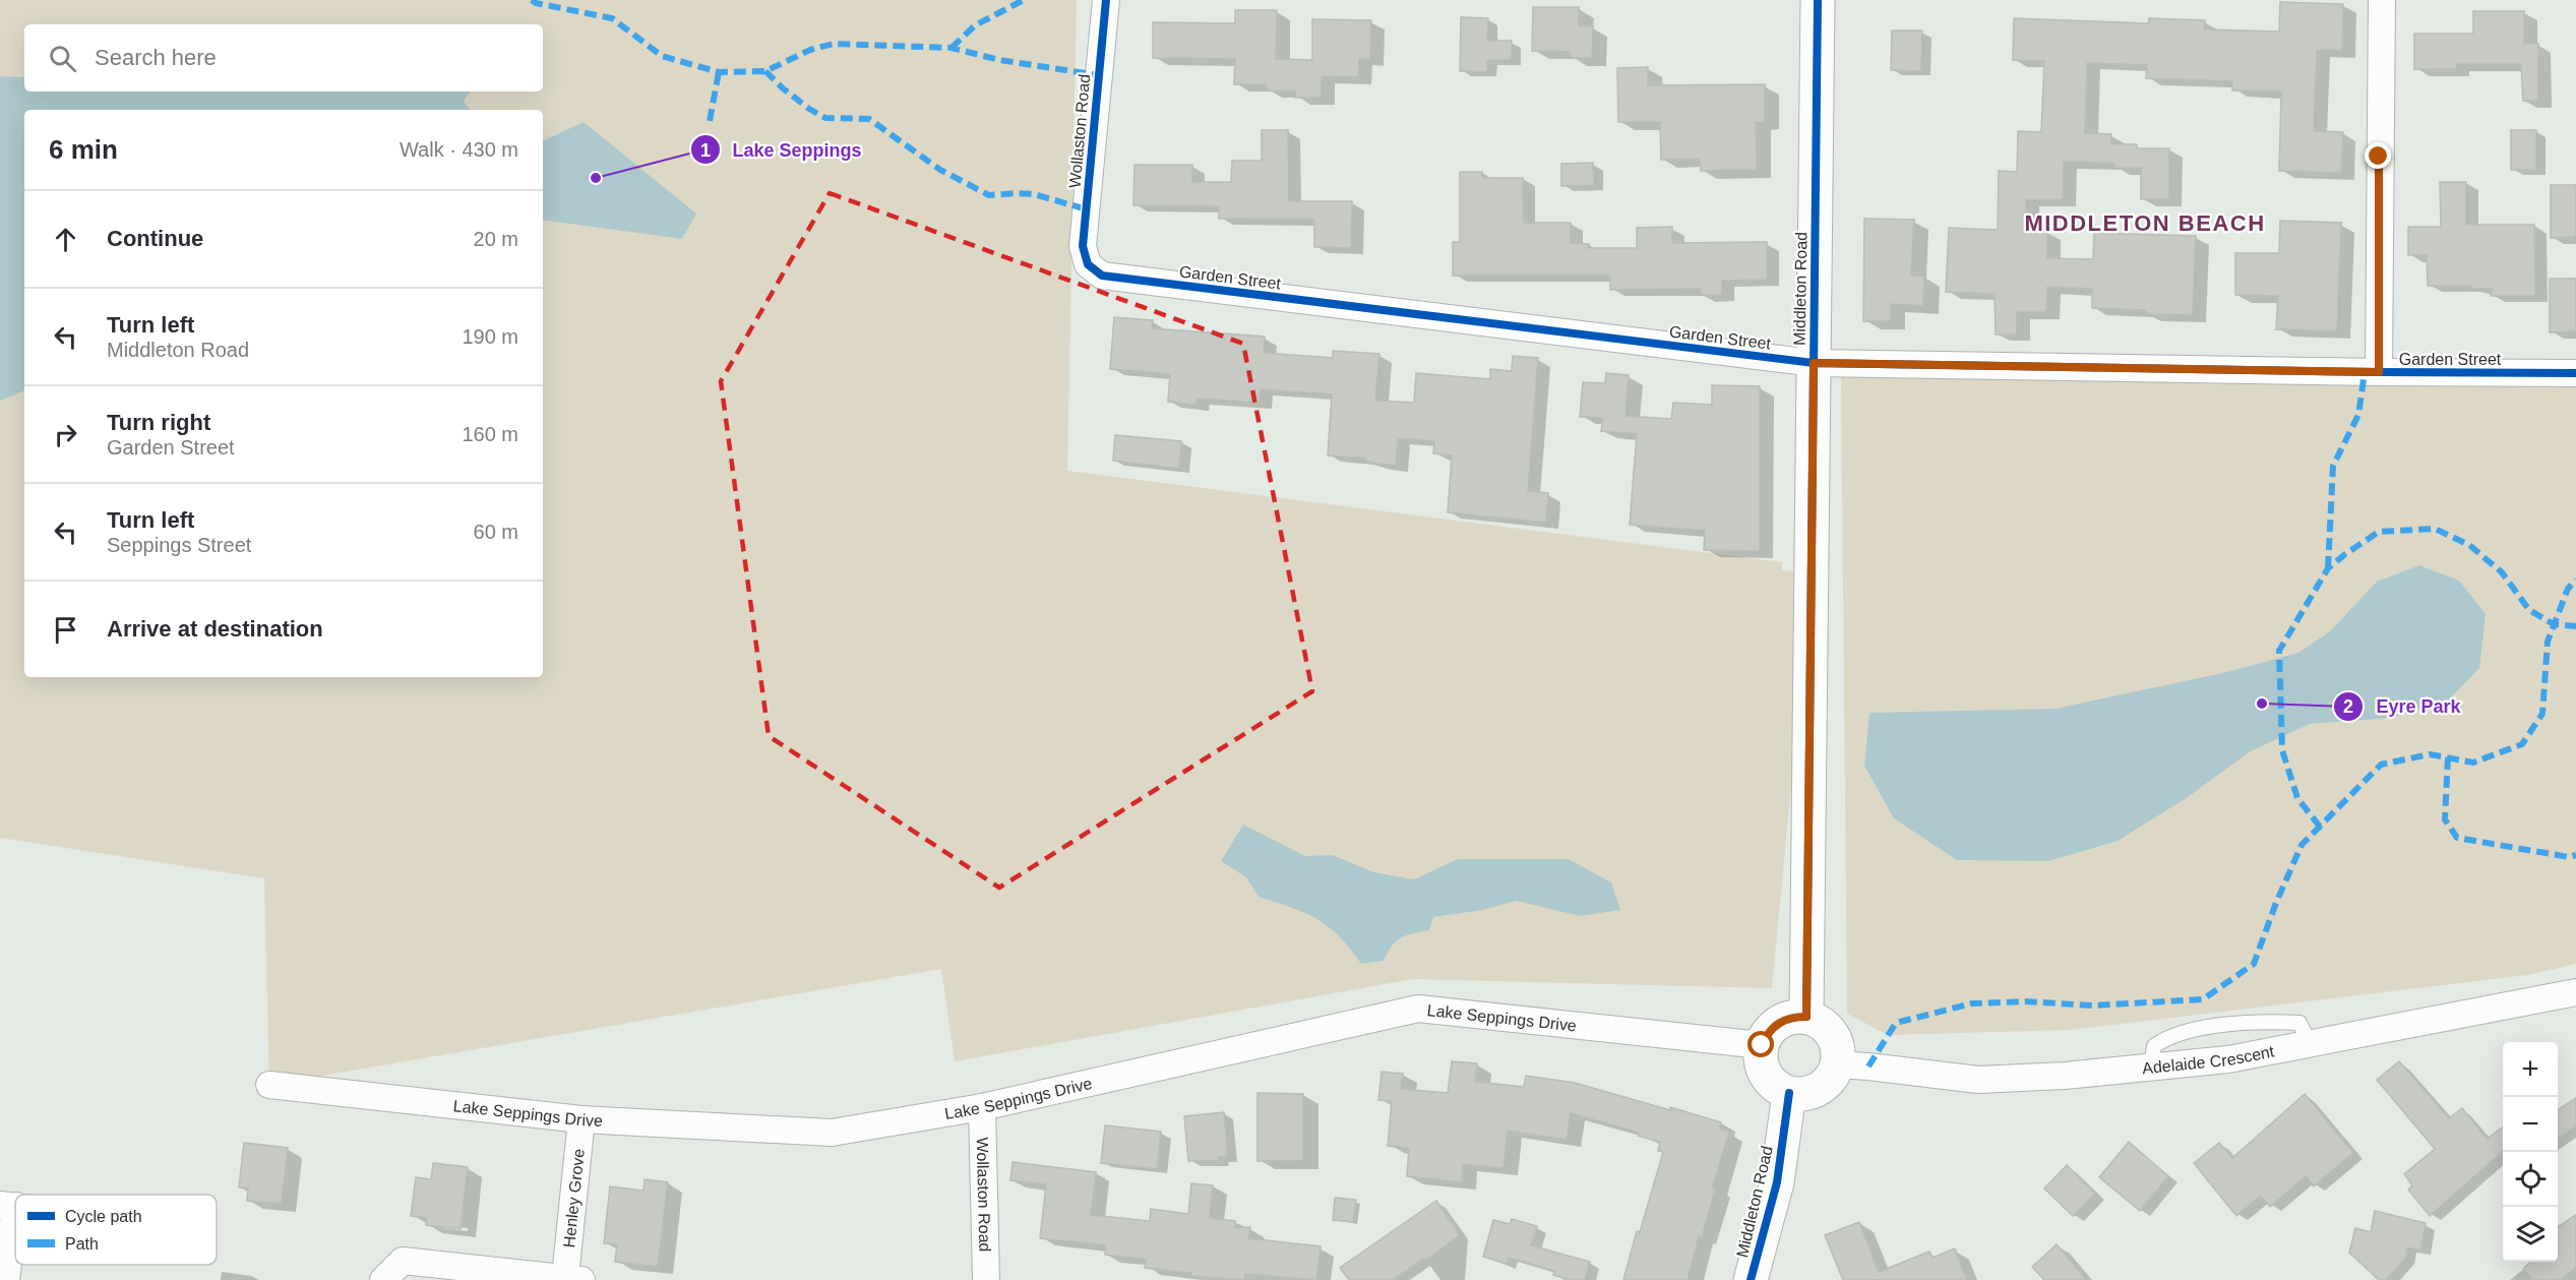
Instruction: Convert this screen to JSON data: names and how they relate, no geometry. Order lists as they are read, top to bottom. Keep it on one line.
{"streets":{"main road":["Middleton Road"],"street":["Wollaston Road","Garden Street","Lake Seppings Drive","Adelaide Crescent","Henley Grove"]},"crossings":[["Wollaston Road","Garden Street"],["Wollaston Road","Lake Seppings Drive"],["Garden Street","Middleton Road"],["Middleton Road","Lake Seppings Drive"],["Middleton Road","Adelaide Crescent"],["Lake Seppings Drive","Adelaide Crescent"],["Lake Seppings Drive","Henley Grove"]],"districts":["MIDDLETON BEACH"],"places":["Lake Seppings","Eyre Park"],"legend":["Cycle path","Path"],"page":{"search":"Search here","heading":["6 min","Walk · 430 m"],"list":[["Continue","20 m"],["Turn left","Middleton Road","190 m"],["Turn right","Garden Street","160 m"],["Turn left","Seppings Street","60 m"],"Arrive at destination"],"map_buttons":["+","−"]}}
